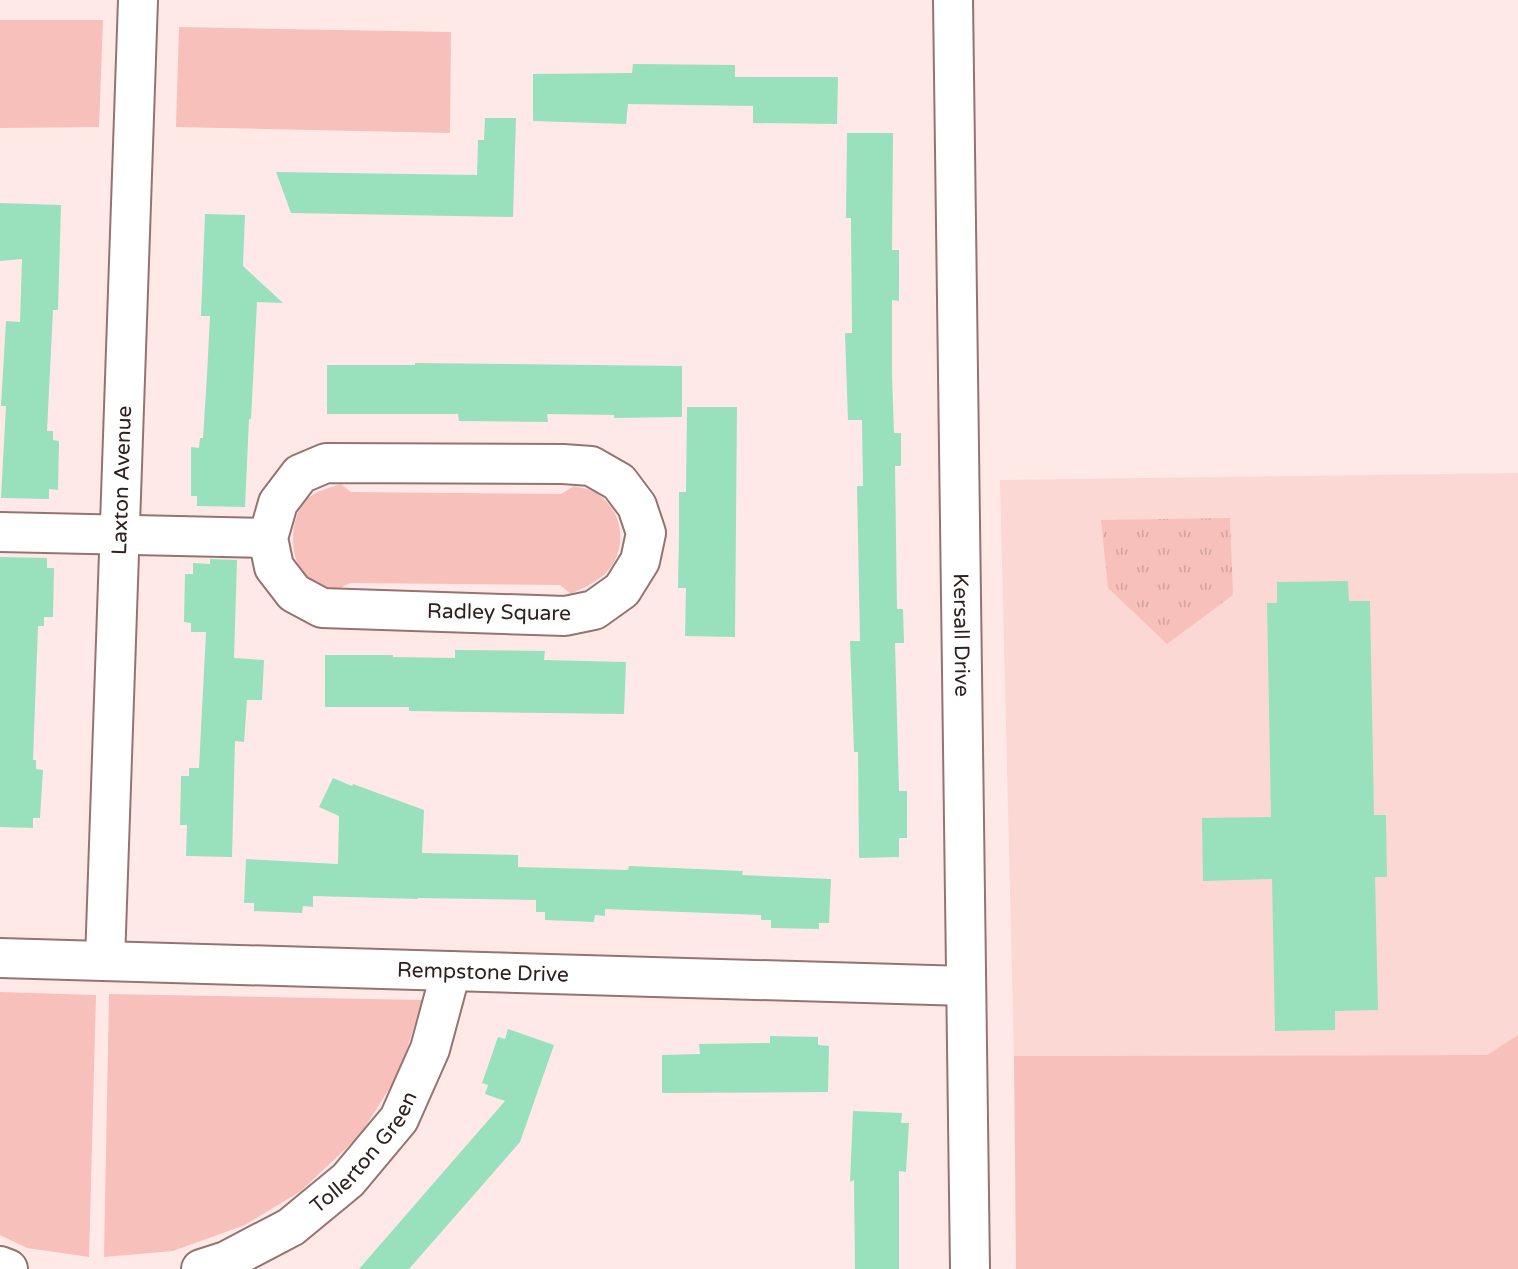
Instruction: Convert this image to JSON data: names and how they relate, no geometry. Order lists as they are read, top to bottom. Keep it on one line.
{"streets":{"street":["Laxton Avenue","Radley Square","Kersall Drive","Rempstone Drive","Tollerton Green"]},"crossings":[["Laxton Avenue","Rempstone Drive"],["Kersall Drive","Rempstone Drive"],["Rempstone Drive","Tollerton Green"]]}
